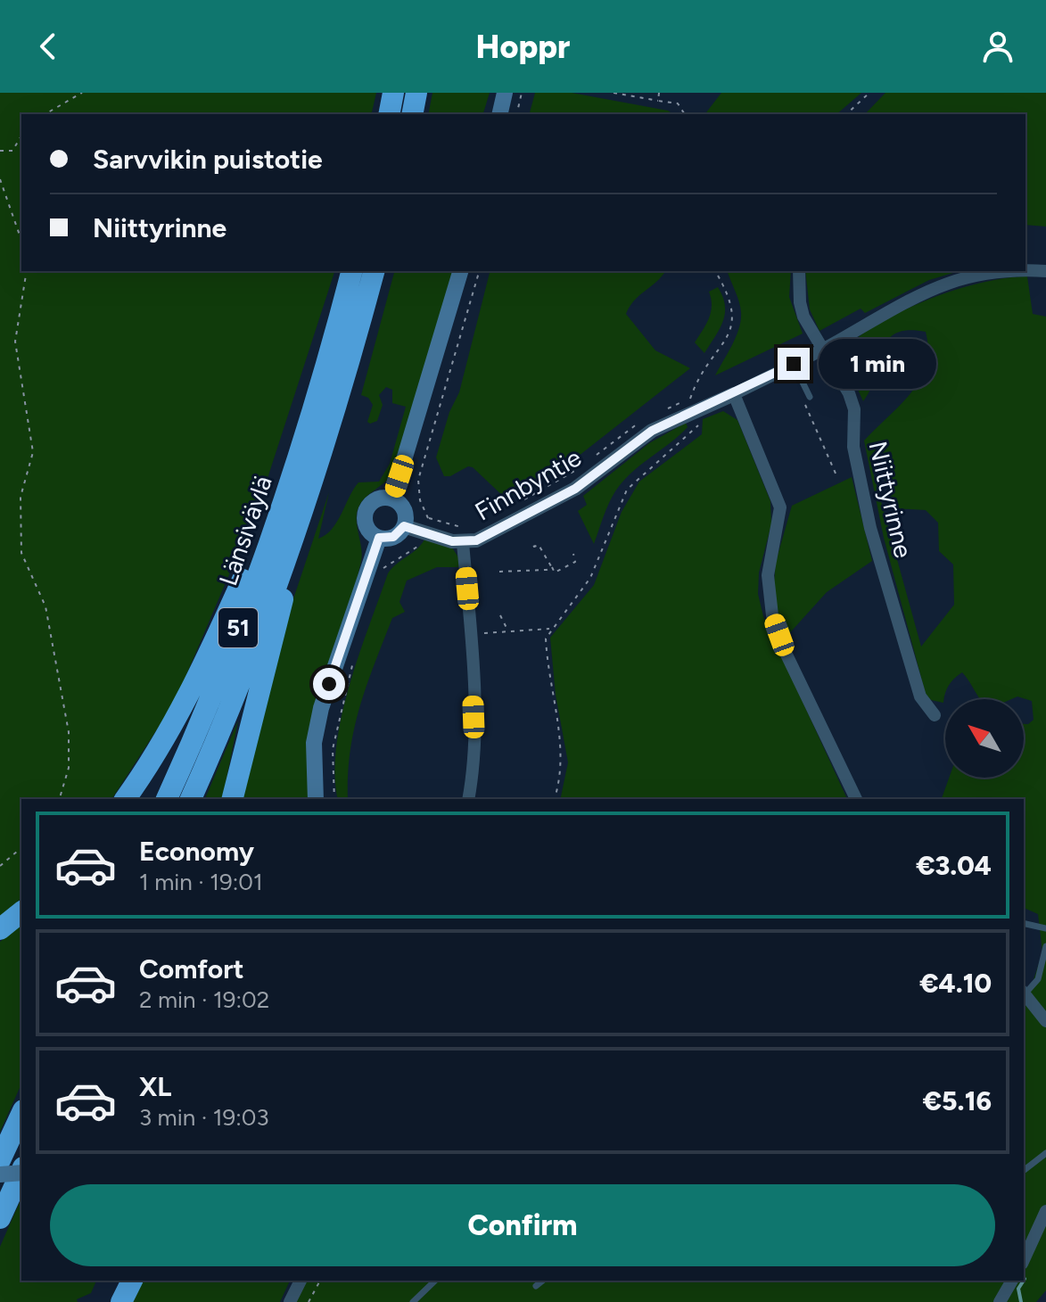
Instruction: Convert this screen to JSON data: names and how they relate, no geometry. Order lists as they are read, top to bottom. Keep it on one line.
{"streets":{"highway":["Länsiväylä","51"],"street":["Finnbyntie","Niittyrinne"]},"north":"top left","page":{"header":"Hoppr","banner":["Sarvvikin puistotie","Niittyrinne"],"bubble":"1 min","list":[{"name":"Economy","note":"1 min · 19:01","value":"€3.04"},{"name":"Comfort","note":"2 min · 19:02","value":"€4.10"},{"name":"XL","note":"3 min · 19:03","value":"€5.16"}],"buttons":"Confirm"}}
